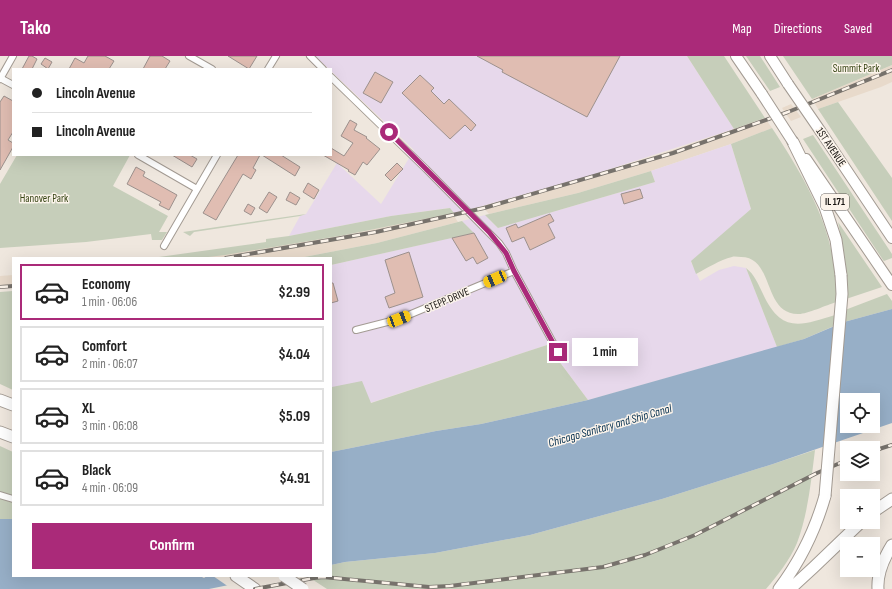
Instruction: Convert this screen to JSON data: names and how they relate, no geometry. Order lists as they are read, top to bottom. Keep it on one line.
{"streets":{"main road":["1ST AVENUE","IL 171"],"street":["STEPP DRIVE"]},"water":["Chicago Sanitary and Ship Canal"],"parks":["Summit Park","Hanover Park"],"page":{"header":"Tako","nav":["Map","Directions","Saved"],"banner":["Lincoln Avenue","Lincoln Avenue"],"list":[{"name":"Economy","note":"1 min · 06:06","value":"$2.99"},{"name":"Comfort","note":"2 min · 06:07","value":"$4.04"},{"name":"XL","note":"3 min · 06:08","value":"$5.09"},{"name":"Black","note":"4 min · 06:09","value":"$4.91"}],"bubble":"1 min","map_buttons":["+","−"],"buttons":"Confirm"}}
